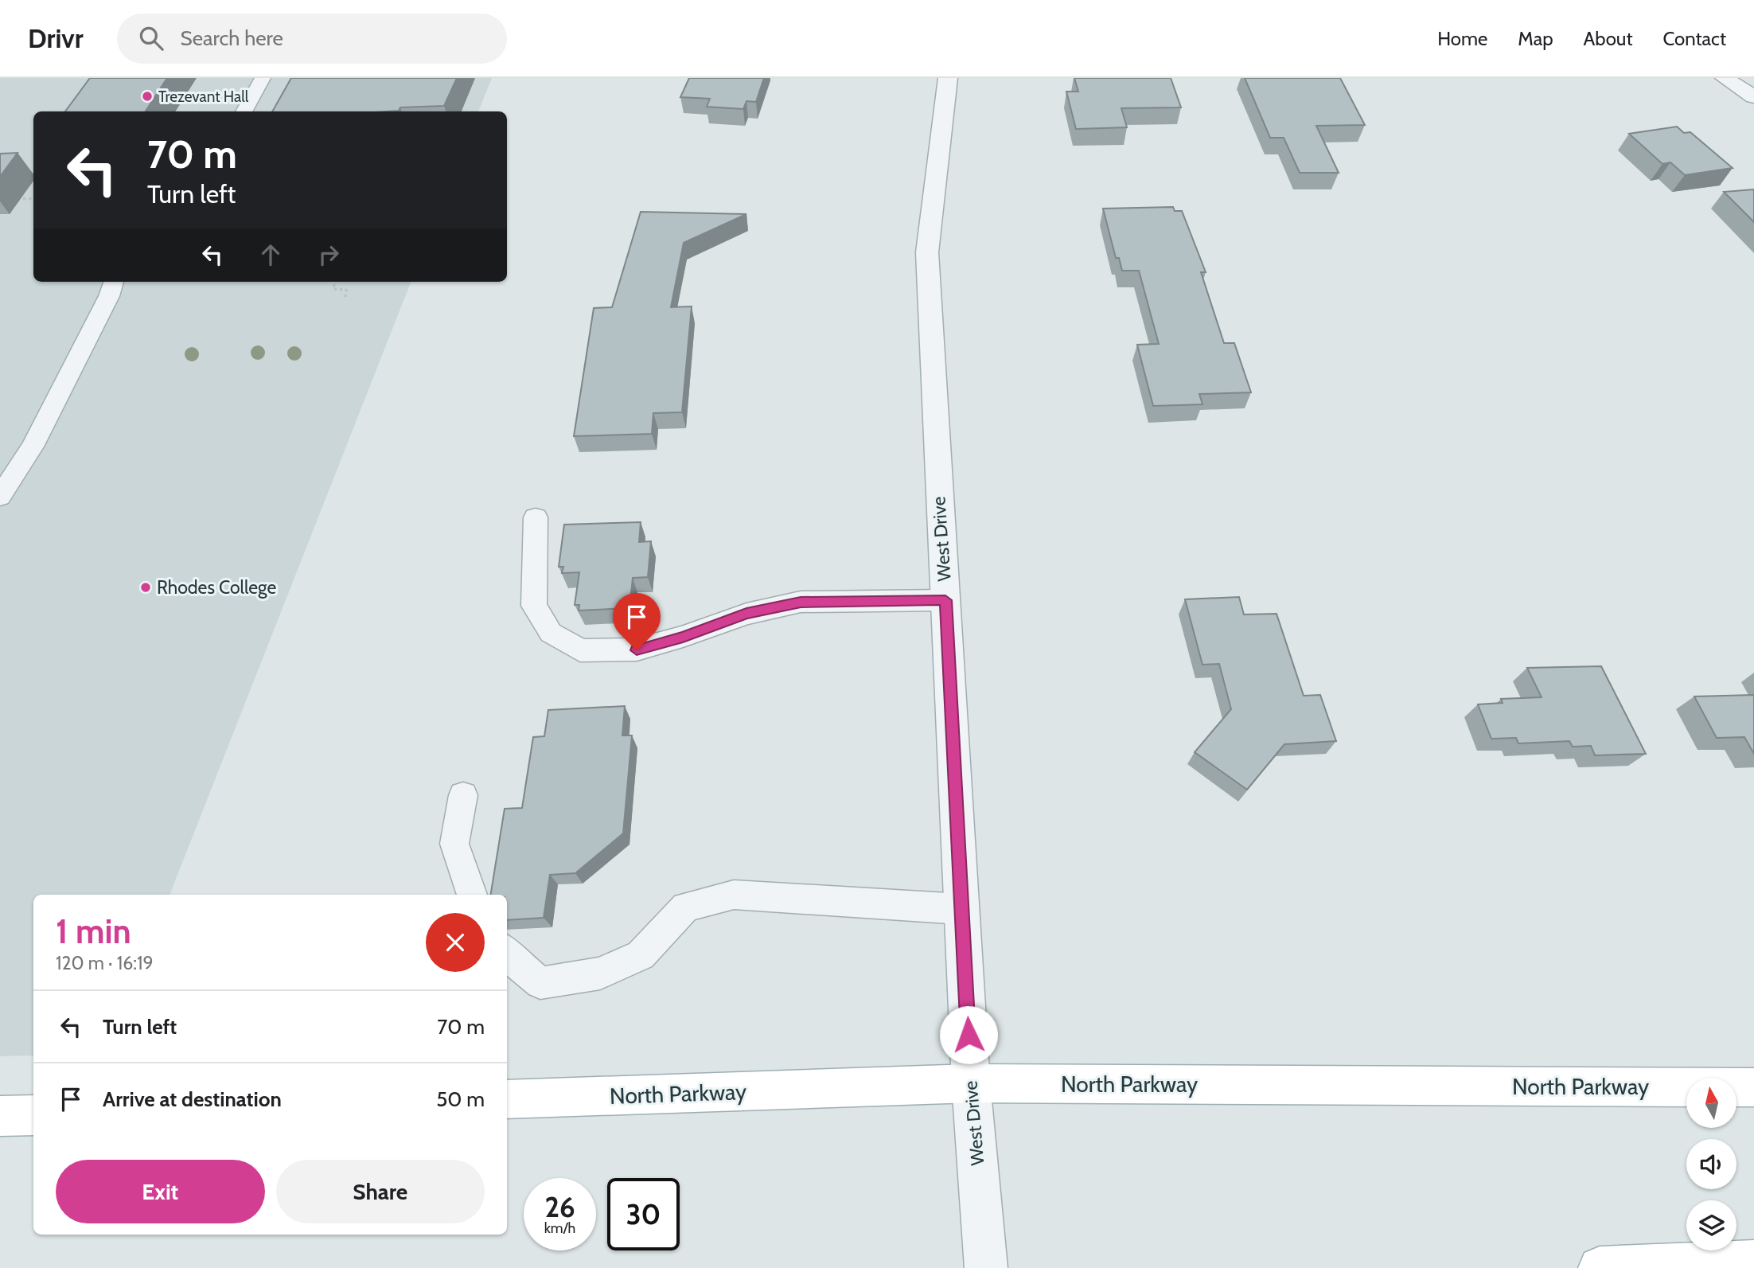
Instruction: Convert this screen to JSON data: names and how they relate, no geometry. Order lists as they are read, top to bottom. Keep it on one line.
{"streets":{"main road":["North Parkway"],"street":["West Drive"]},"crossings":[["West Drive","North Parkway"]],"places":["Trezevant Hall","Rhodes College"],"north":"top","page":{"header":"Drivr","search":"Search here","nav":["Home","Map","About","Contact"],"turn":["70 m","Turn left"],"heading":["1 min","120 m · 16:19"],"list":[{"name":"Turn left","value":"70 m"},{"name":"Arrive at destination","value":"50 m"}],"buttons":["Exit","Share"],"speed":"26 km/h","limit":"30"}}
